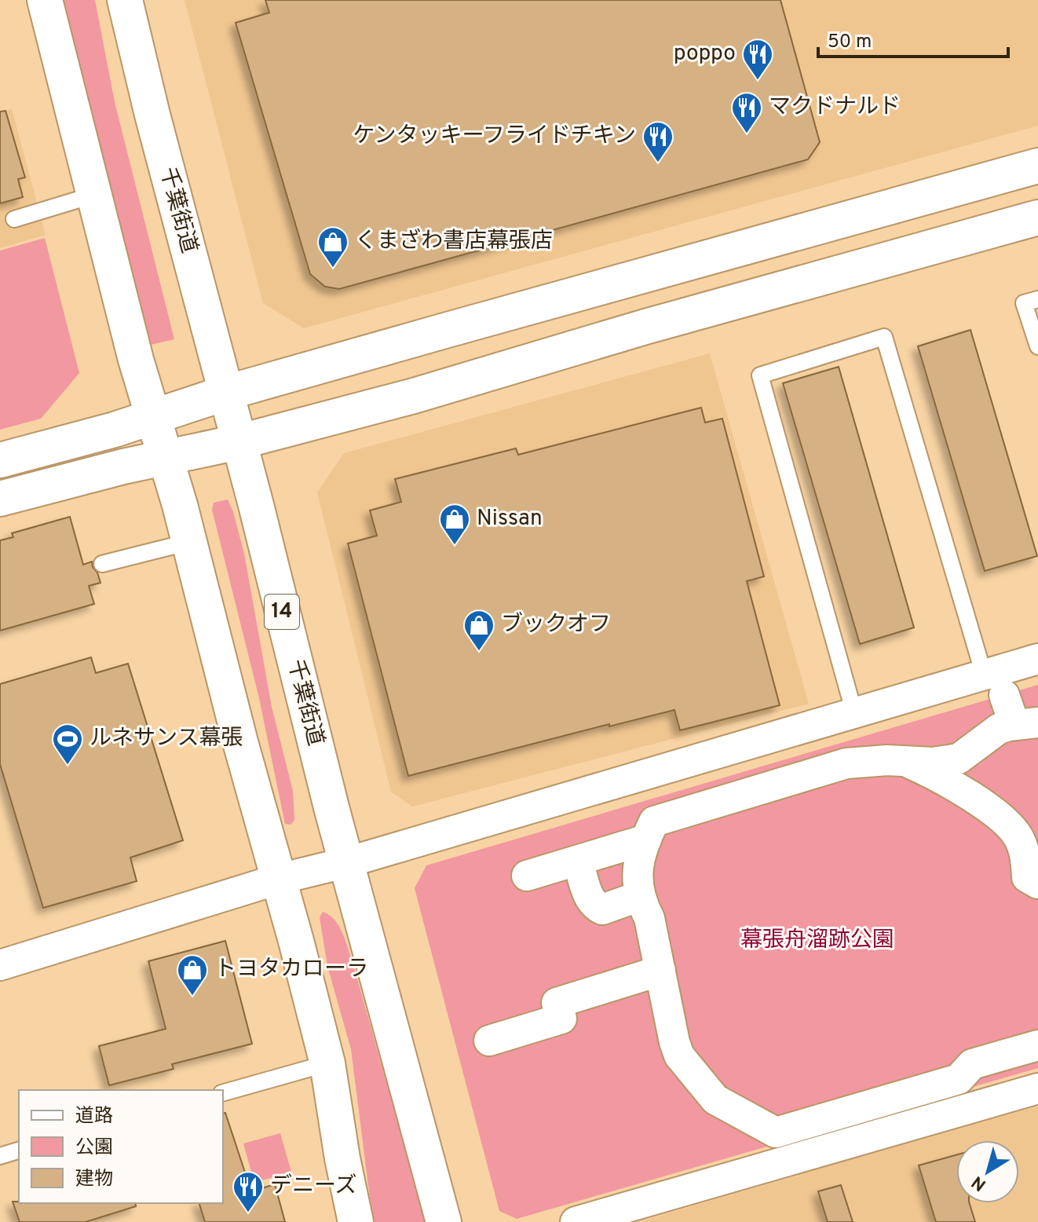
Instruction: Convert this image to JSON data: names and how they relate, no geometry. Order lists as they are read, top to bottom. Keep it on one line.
{"streets":{"main road":["千葉街道","14"]},"parks":["幕張舟溜跡公園"],"places":{"restaurant":["poppo","マクドナルド","ケンタッキーフライドチキン","デニーズ"],"shop":["くまざわ書店幕張店","Nissan","ブックオフ","トヨタカローラ"],"sports":["ルネサンス幕張"]},"legend":["道路","公園","建物"],"scale_bar":"50 m","north":"bottom left"}
